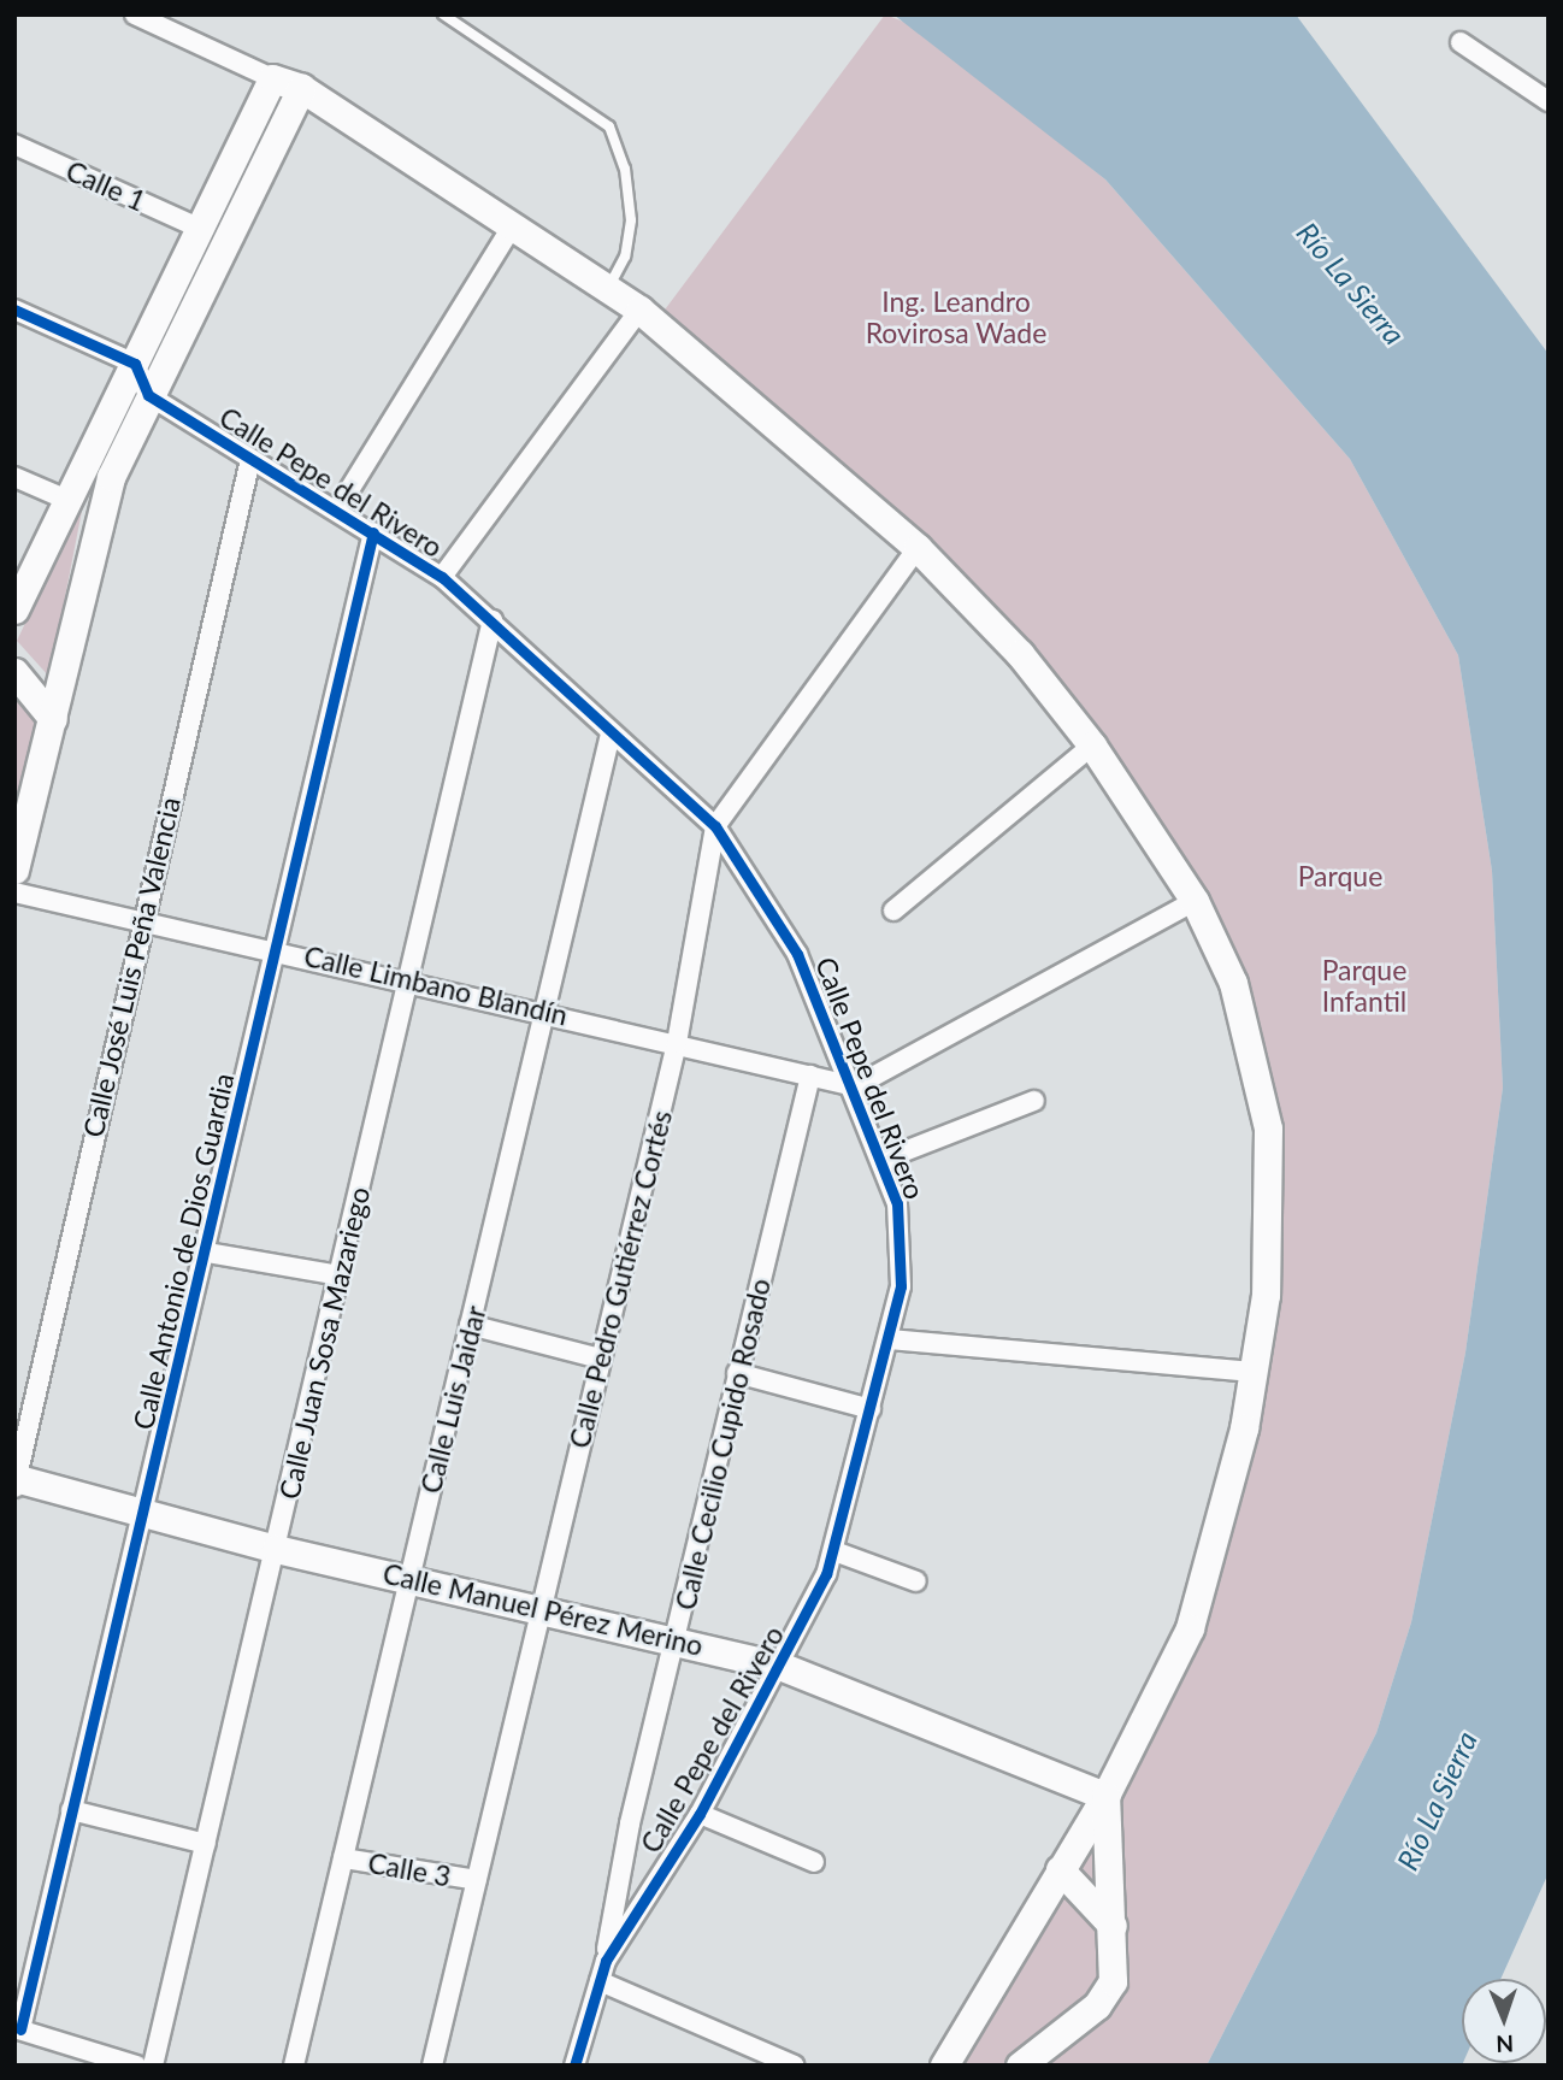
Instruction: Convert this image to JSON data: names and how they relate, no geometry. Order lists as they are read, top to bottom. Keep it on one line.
{"streets":{"main road":["Calle Manuel Pérez Merino"],"street":["Calle 1","Calle Pepe del Rivero","Calle José Luis Peña Valencia","Calle Limbano Blandín","Calle Antonio de Dios Guardia","Calle Pedro Gutiérrez Cortés","Calle Juan Sosa Mazariego","Calle Luis Jaidar","Calle Cecilio Cupido Rosado","Calle 3"]},"crossings":[["Calle Pepe del Rivero","Calle José Luis Peña Valencia"],["Calle Pepe del Rivero","Calle Limbano Blandín"],["Calle Pepe del Rivero","Calle Antonio de Dios Guardia"],["Calle Pepe del Rivero","Calle Pedro Gutiérrez Cortés"],["Calle Pepe del Rivero","Calle Juan Sosa Mazariego"],["Calle Pepe del Rivero","Calle Luis Jaidar"],["Calle Pepe del Rivero","Calle Cecilio Cupido Rosado"],["Calle Pepe del Rivero","Calle Manuel Pérez Merino"],["Calle José Luis Peña Valencia","Calle Limbano Blandín"],["Calle José Luis Peña Valencia","Calle Manuel Pérez Merino"],["Calle Limbano Blandín","Calle Antonio de Dios Guardia"],["Calle Limbano Blandín","Calle Pedro Gutiérrez Cortés"],["Calle Limbano Blandín","Calle Juan Sosa Mazariego"],["Calle Limbano Blandín","Calle Luis Jaidar"],["Calle Limbano Blandín","Calle Cecilio Cupido Rosado"],["Calle Antonio de Dios Guardia","Calle Manuel Pérez Merino"],["Calle Pedro Gutiérrez Cortés","Calle Manuel Pérez Merino"],["Calle Pedro Gutiérrez Cortés","Calle 3"],["Calle Juan Sosa Mazariego","Calle Manuel Pérez Merino"],["Calle Luis Jaidar","Calle Manuel Pérez Merino"],["Calle Luis Jaidar","Calle 3"],["Calle Cecilio Cupido Rosado","Calle Manuel Pérez Merino"]],"water":["Río La Sierra"],"parks":["Ing. Leandro Rovirosa Wade","Parque","Parque Infantil"],"north":"bottom"}
